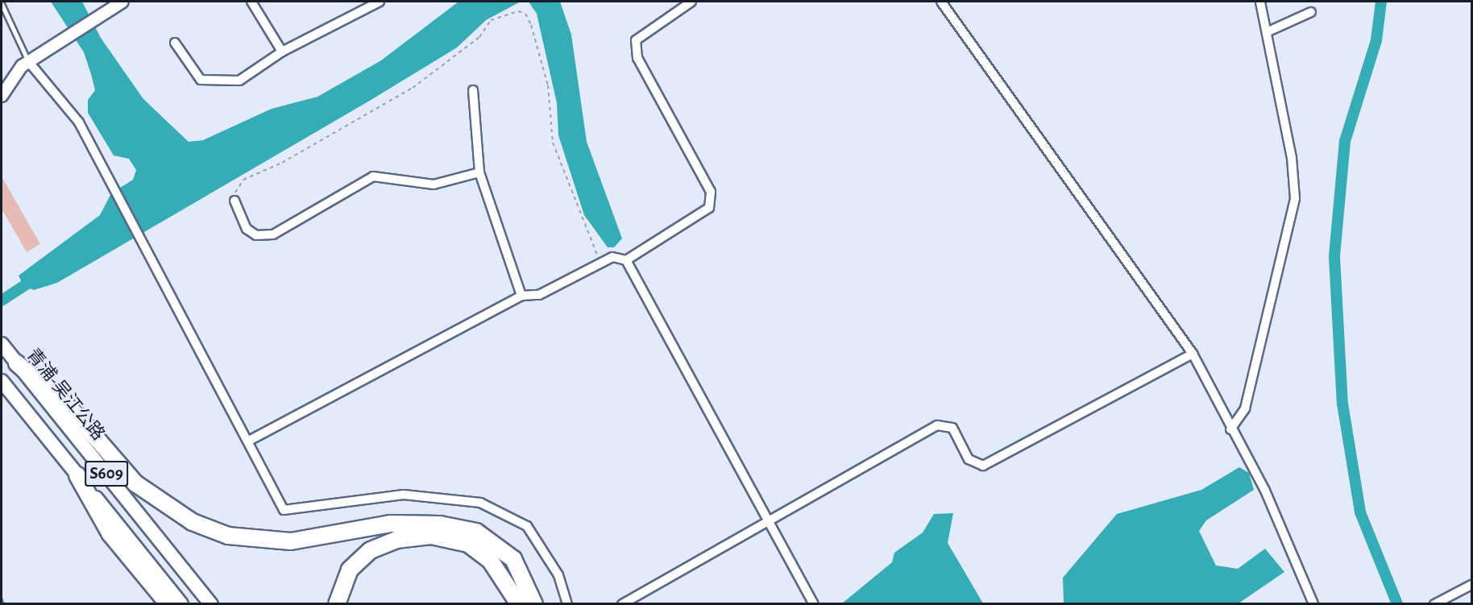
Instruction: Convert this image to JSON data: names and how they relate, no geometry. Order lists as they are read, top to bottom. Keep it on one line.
{"streets":{"main road":["青浦-吴江公路","S609"]}}
